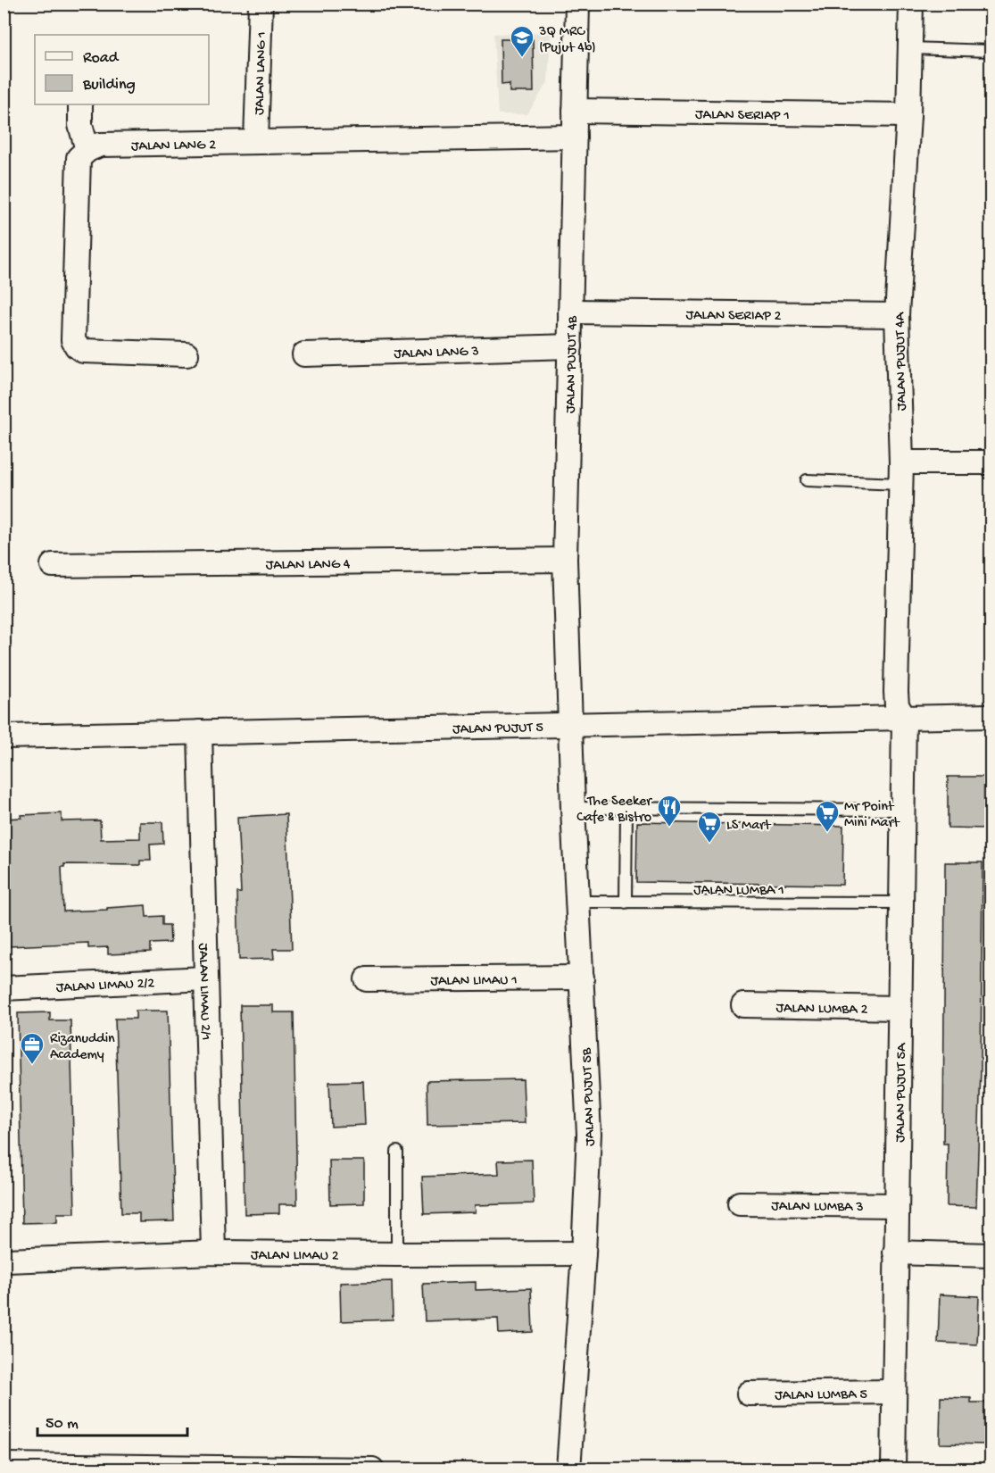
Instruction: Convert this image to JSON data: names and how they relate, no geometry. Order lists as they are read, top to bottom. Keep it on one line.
{"streets":{"street":["JALAN LANG 1","JALAN SERIAP 1","JALAN LANG 2","JALAN SERIAP 2","JALAN LANG 3","JALAN PUJUT 4A","JALAN PUJUT 4B","JALAN LANG 4","JALAN PUJUT 5","JALAN LIMAU 1","JALAN LIMAU 2/2","JALAN LIMAU 2/1","JALAN LUMBA 2","JALAN PUJUT 5A","JALAN PUJUT 5B","JALAN LUMBA 3","JALAN LIMAU 2","JALAN LUMBA 5"],"lane":["JALAN LUMBA 1"]},"crossings":[["JALAN LANG 1","JALAN LANG 2"],["JALAN SERIAP 1","JALAN PUJUT 4A"],["JALAN SERIAP 1","JALAN PUJUT 4B"],["JALAN LANG 2","JALAN PUJUT 4B"],["JALAN SERIAP 2","JALAN PUJUT 4A"],["JALAN SERIAP 2","JALAN PUJUT 4B"],["JALAN LANG 3","JALAN PUJUT 4B"],["JALAN PUJUT 4A","JALAN PUJUT 5"],["JALAN PUJUT 4A","JALAN PUJUT 5A"],["JALAN PUJUT 4B","JALAN LANG 4"],["JALAN PUJUT 4B","JALAN PUJUT 5"],["JALAN PUJUT 4B","JALAN PUJUT 5B"],["JALAN PUJUT 5","JALAN LIMAU 2/1"],["JALAN PUJUT 5","JALAN PUJUT 5A"],["JALAN PUJUT 5","JALAN PUJUT 5B"],["JALAN LUMBA 1","JALAN PUJUT 5A"],["JALAN LUMBA 1","JALAN PUJUT 5B"],["JALAN LIMAU 1","JALAN PUJUT 5B"],["JALAN LIMAU 2/2","JALAN LIMAU 2/1"],["JALAN LIMAU 2/1","JALAN LIMAU 2"],["JALAN LUMBA 2","JALAN PUJUT 5A"],["JALAN PUJUT 5A","JALAN LUMBA 3"],["JALAN PUJUT 5A","JALAN LUMBA 5"],["JALAN PUJUT 5B","JALAN LIMAU 2"]],"places":{"school or university":["3Q MRC (Pujut 4b)"],"restaurant":["The Seeker Cafe & Bistro"],"supermarket":["Mr Point Mini Mart","LS Mart"],"office":["Rizanuddin Academy"]},"legend":["Road","Building"],"scale_bar":"50 m"}
